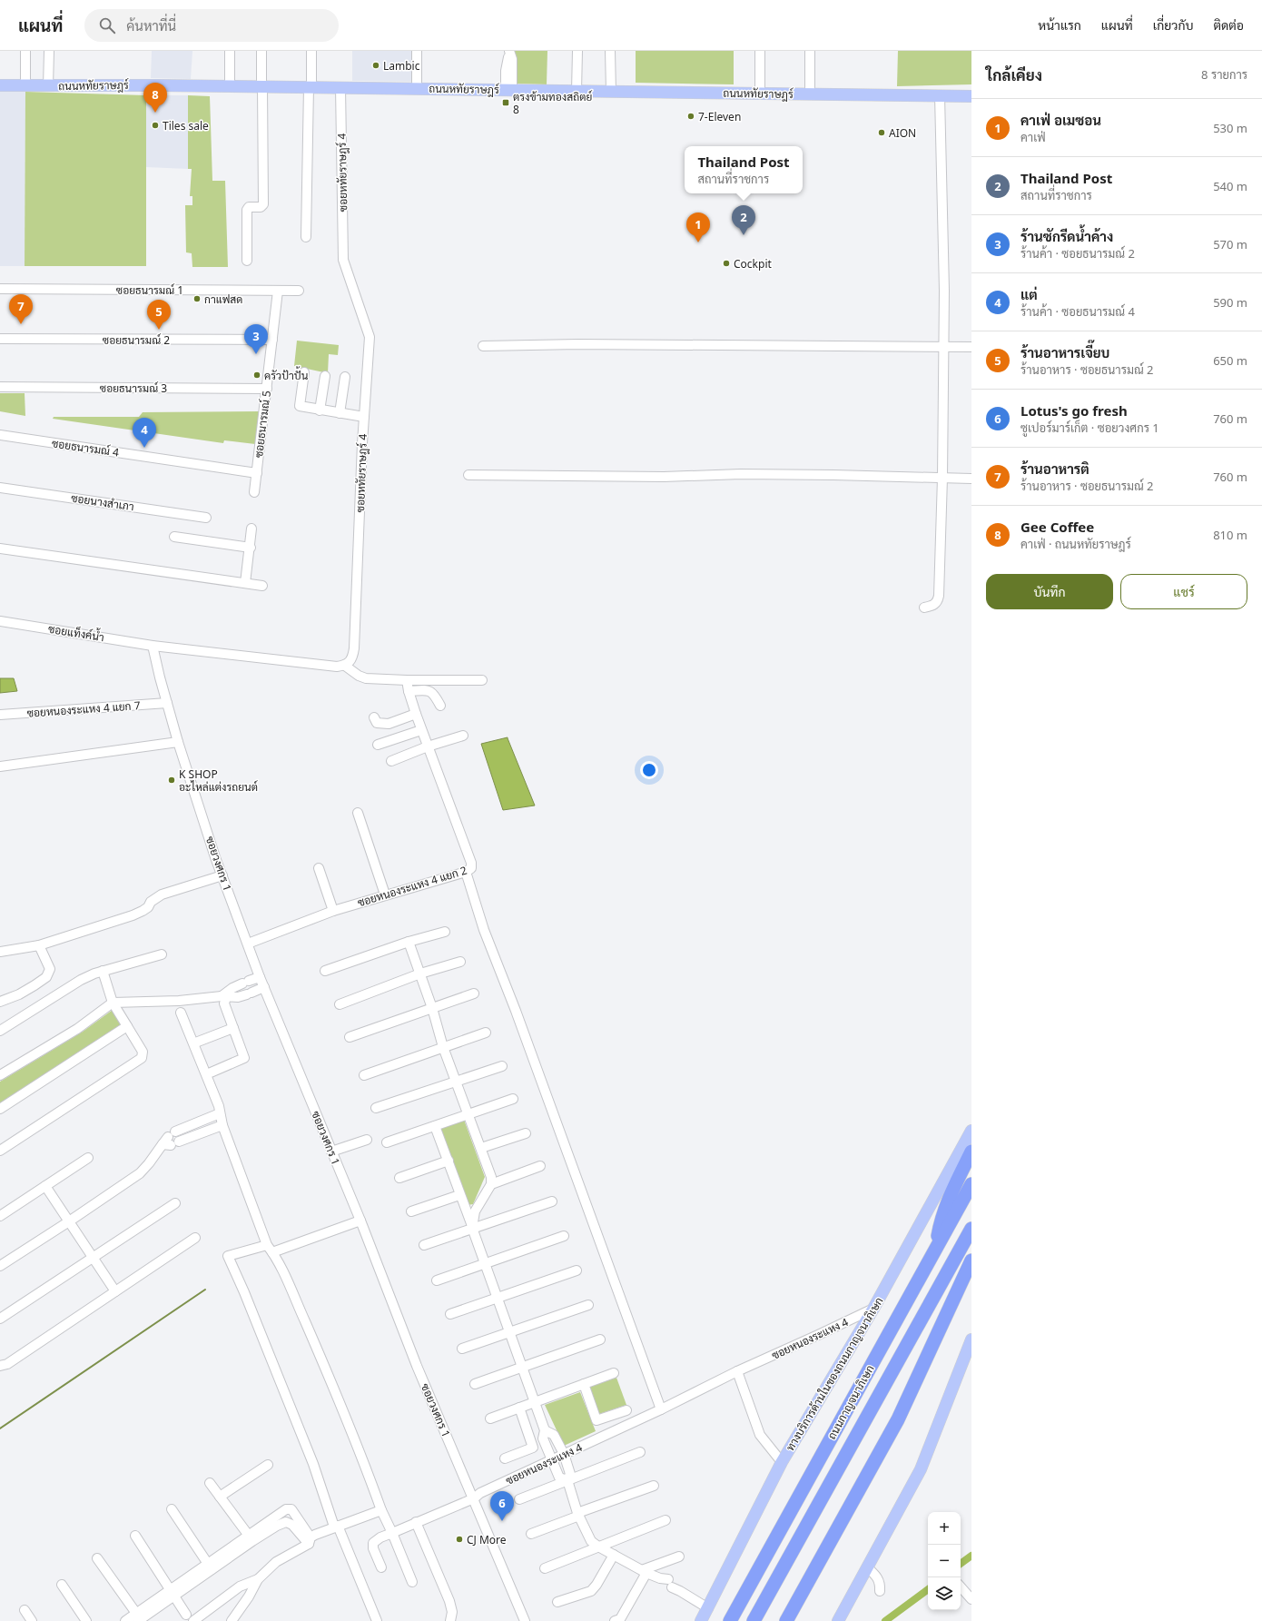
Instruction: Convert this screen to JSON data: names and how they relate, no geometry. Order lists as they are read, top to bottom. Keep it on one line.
{"streets":{"highway":["ถนนกาญจนาภิเษก"],"main road":["ถนนหทัยราษฎร์","ทางบริการด้านในของถนนกาญจนาภิเษก"],"street":["ซอยหทัยราษฎร์ 4","ซอยธนารมณ์ 1","ซอยธนารมณ์ 2","ซอยธนารมณ์ 3","ซอยธนารมณ์ 5","ซอยธนารมณ์ 4","ซอยนางสำเภา","ซอยแท็งค์น้ำ","ซอยหนองระแหง 4 แยก 7","ซอยวงศกร 1","ซอยหนองระแหง 4 แยก 2","ซอยหนองระแหง 4"]},"crossings":[["ถนนหทัยราษฎร์","ซอยหทัยราษฎร์ 4"],["ซอยธนารมณ์ 1","ซอยธนารมณ์ 5"],["ซอยธนารมณ์ 2","ซอยธนารมณ์ 5"],["ซอยธนารมณ์ 3","ซอยธนารมณ์ 5"],["ซอยธนารมณ์ 5","ซอยธนารมณ์ 4"],["ซอยแท็งค์น้ำ","ซอยวงศกร 1"],["ซอยหนองระแหง 4 แยก 7","ซอยวงศกร 1"],["ซอยวงศกร 1","ซอยหนองระแหง 4 แยก 2"],["ซอยวงศกร 1","ซอยหนองระแหง 4"],["ซอยหนองระแหง 4","ทางบริการด้านในของถนนกาญจนาภิเษก"]],"places":{"other":["Lambic","7-Eleven","Tiles sale","AION","Cockpit","กาแฟสด","ครัวป้าปั้น","K SHOP อะไหล่แต่งรถยนต์","CJ More"],"transit":["ตรงข้ามทองสถิตย์ 8"]},"page":{"header":"แผนที่","search":"ค้นหาที่นี่","nav":["หน้าแรก","แผนที่","เกี่ยวกับ","ติดต่อ"],"heading":["ใกล้เคียง","8 รายการ"],"pins":["8","2","1","7","5","3","4","6"],"list":[{"mark":"1","name":"คาเฟ่ อเมซอน","note":"คาเฟ่","value":"530 m"},{"mark":"2","name":"Thailand Post","note":"สถานที่ราชการ","value":"540 m"},{"mark":"3","name":"ร้านซักรีดน้ำค้าง","note":"ร้านค้า · ซอยธนารมณ์ 2","value":"570 m"},{"mark":"4","name":"แต่","note":"ร้านค้า · ซอยธนารมณ์ 4","value":"590 m"},{"mark":"5","name":"ร้านอาหารเจี๊ยบ","note":"ร้านอาหาร · ซอยธนารมณ์ 2","value":"650 m"},{"mark":"6","name":"Lotus's go fresh","note":"ซูเปอร์มาร์เก็ต · ซอยวงศกร 1","value":"760 m"},{"mark":"7","name":"ร้านอาหารติ","note":"ร้านอาหาร · ซอยธนารมณ์ 2","value":"760 m"},{"mark":"8","name":"Gee Coffee","note":"คาเฟ่ · ถนนหทัยราษฎร์","value":"810 m"}],"popup":["Thailand Post","สถานที่ราชการ"],"buttons":["บันทึก","แชร์"],"map_buttons":["+","−"]}}
